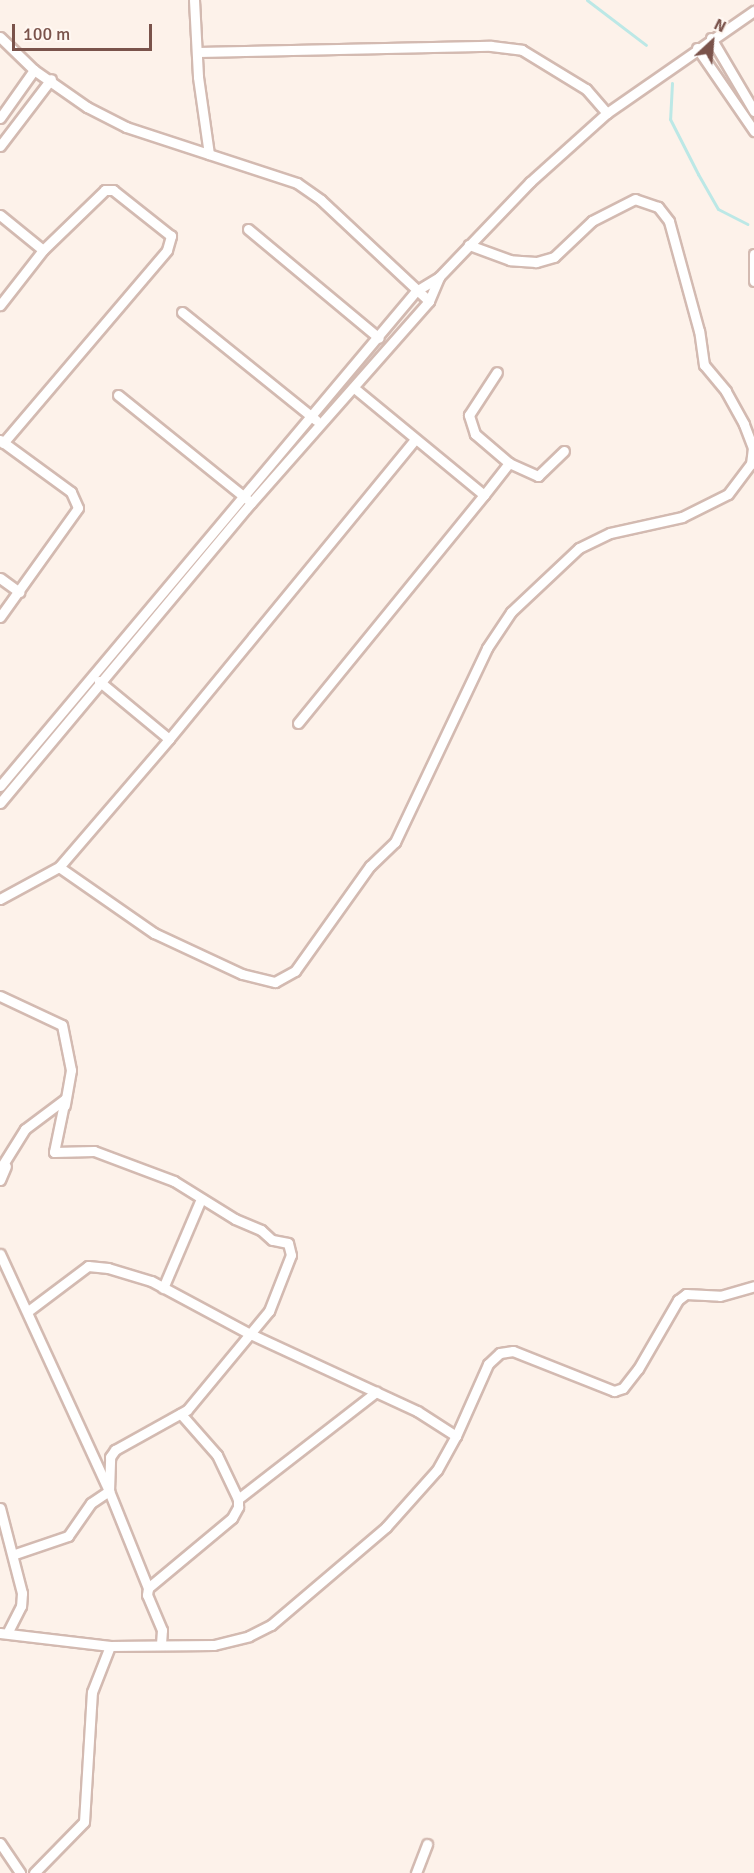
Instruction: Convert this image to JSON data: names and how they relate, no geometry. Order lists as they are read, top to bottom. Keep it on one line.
{"scale_bar":"100 m","north":"top right"}
